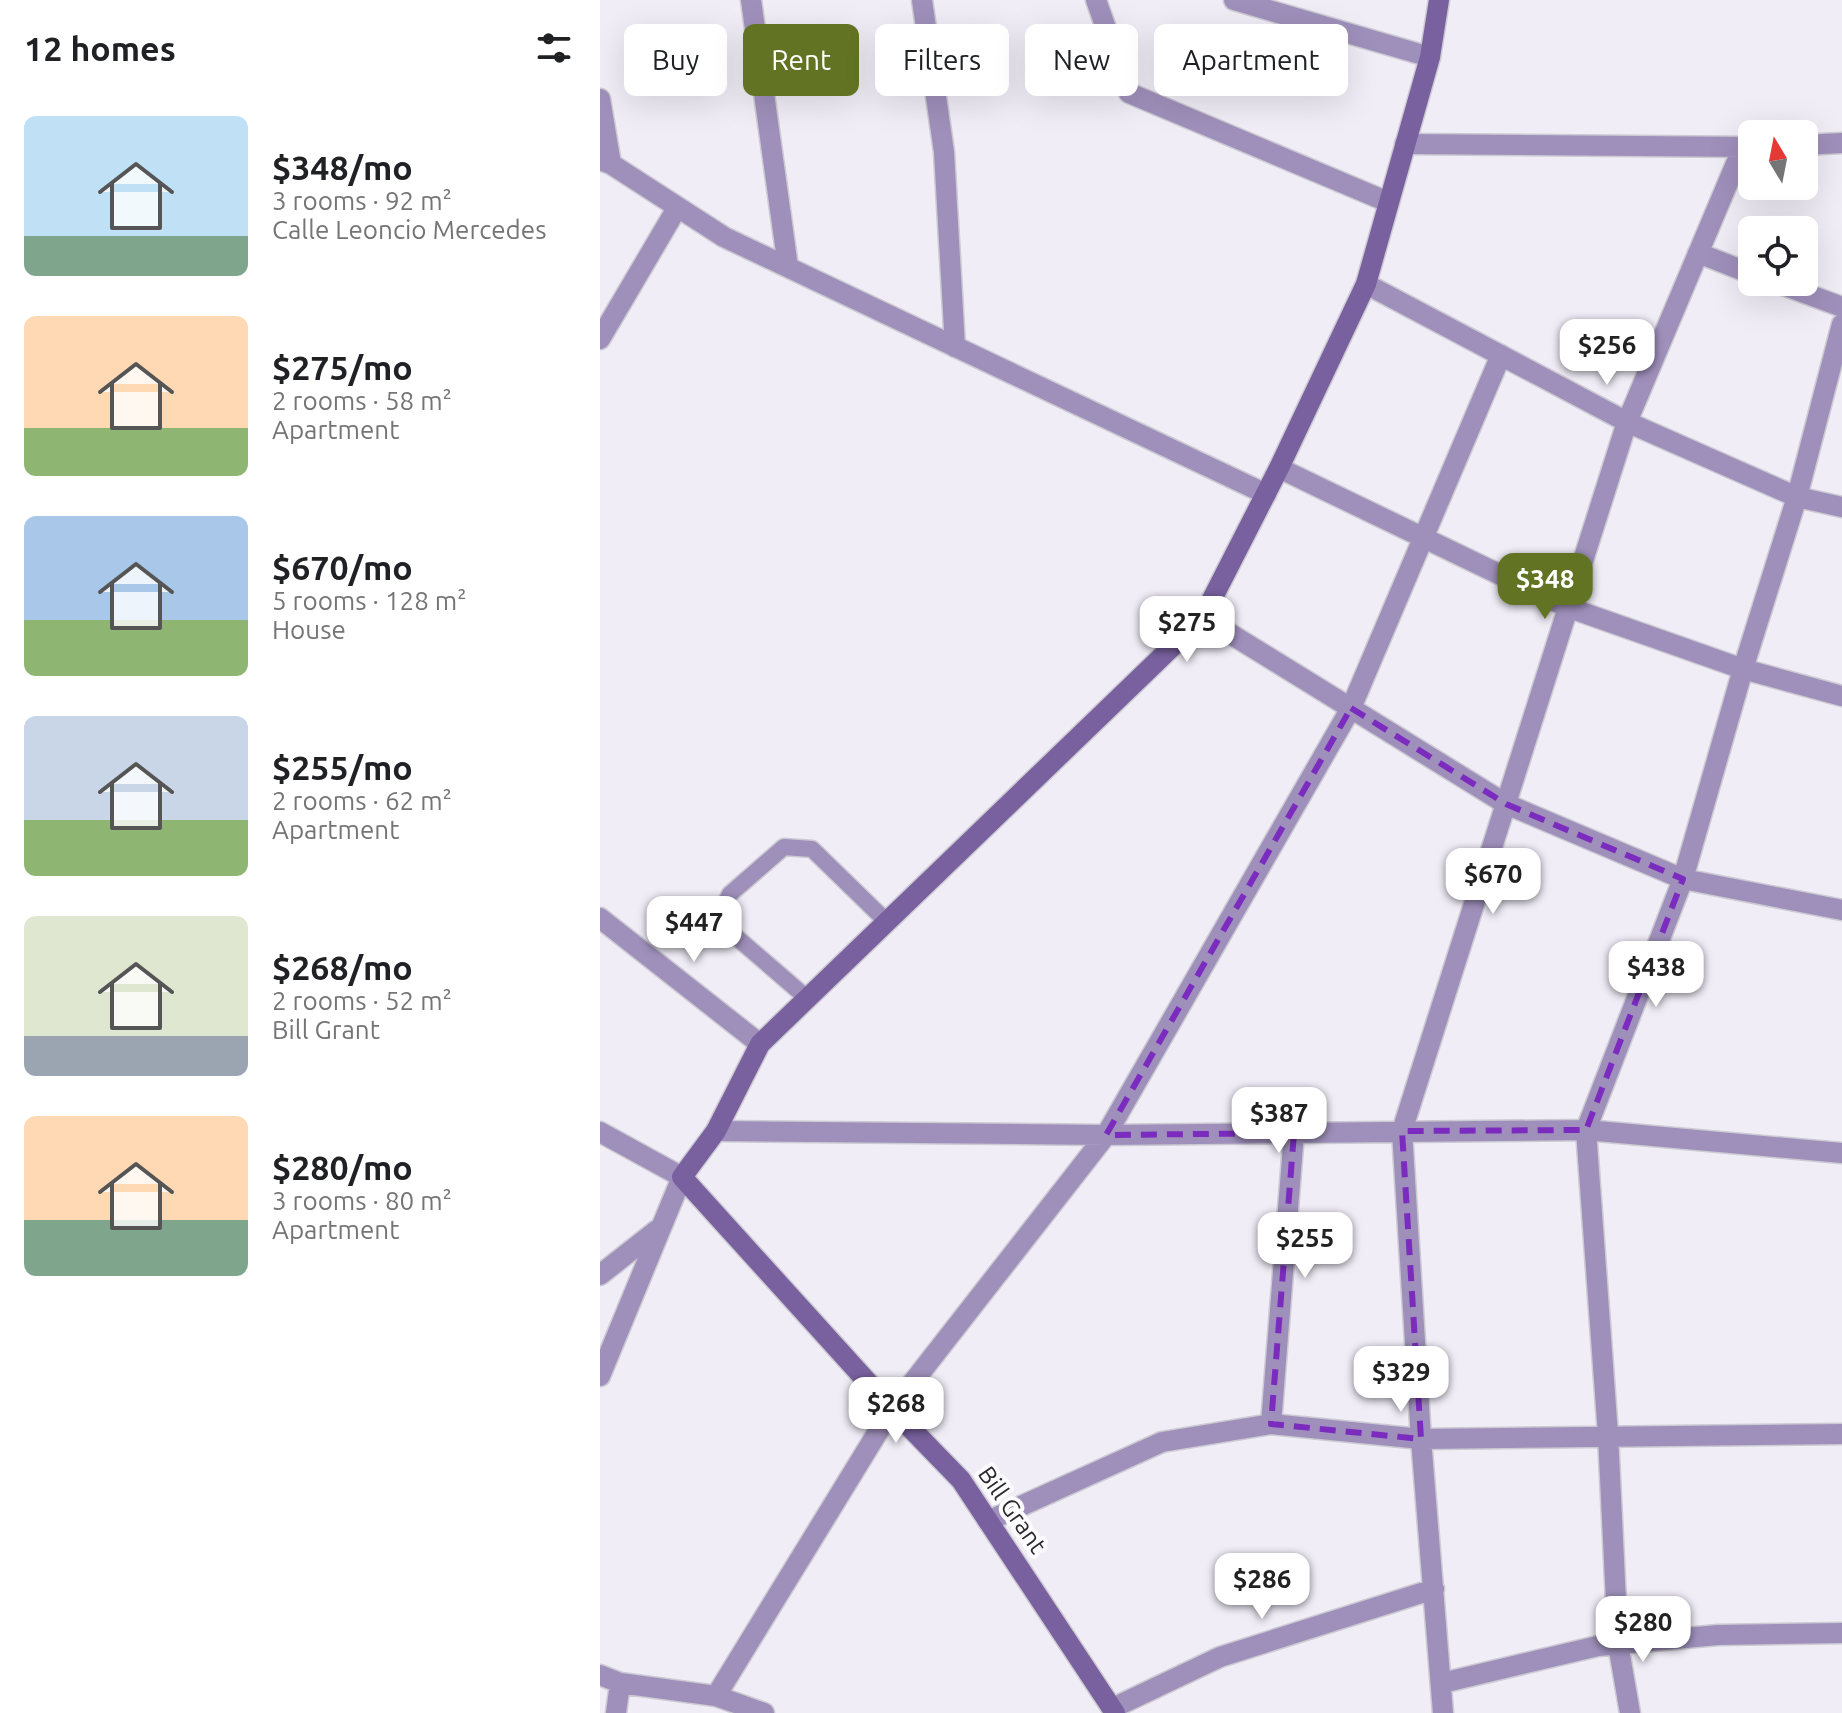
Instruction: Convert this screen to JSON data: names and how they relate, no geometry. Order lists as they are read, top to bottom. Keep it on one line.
{"streets":{"street":["Bill Grant"]},"north":"top","page":{"heading":"12 homes","chip":["Buy","Rent","Filters","New","Apartment"],"list":[{"name":"$348/mo","note":"3 rooms · 92 m² · Calle Leoncio Mercedes"},{"name":"$275/mo","note":"2 rooms · 58 m² · Apartment"},{"name":"$670/mo","note":"5 rooms · 128 m² · House"},{"name":"$255/mo","note":"2 rooms · 62 m² · Apartment"},{"name":"$268/mo","note":"2 rooms · 52 m² · Bill Grant"},{"name":"$280/mo","note":"3 rooms · 80 m² · Apartment"}],"price":["$256","$348","$275","$670","$447","$438","$387","$255","$329","$268","$286","$280"]}}
